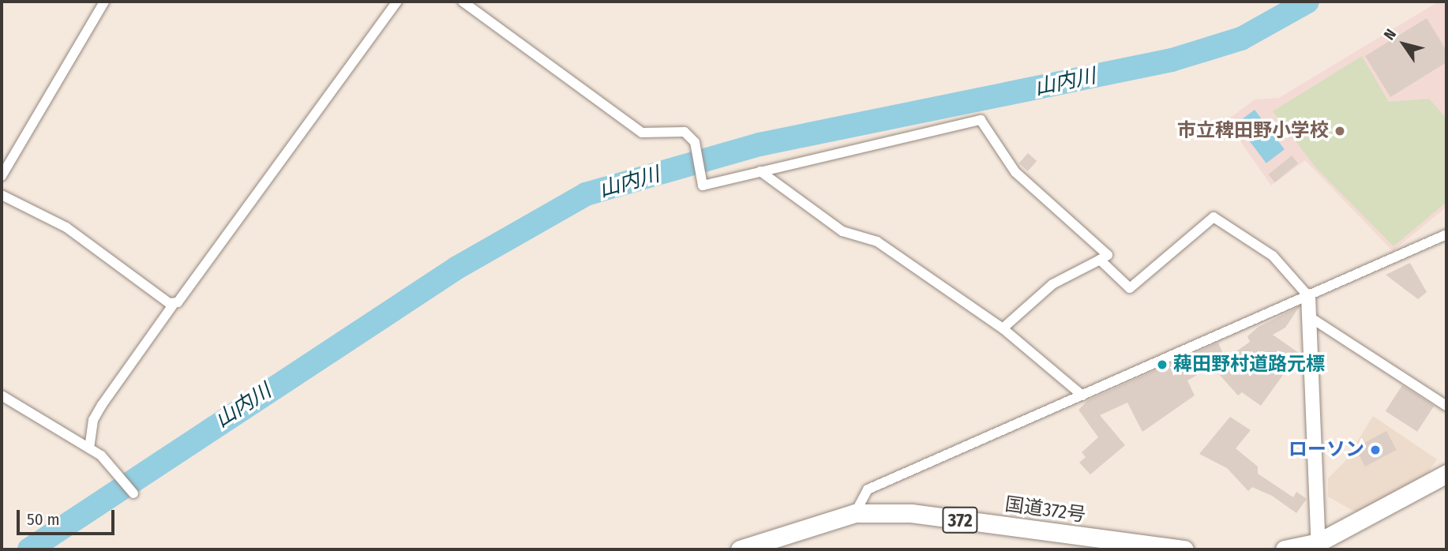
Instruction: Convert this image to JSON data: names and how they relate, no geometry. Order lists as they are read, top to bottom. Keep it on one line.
{"streets":{"highway":["国道372号","372"]},"water":["山内川"],"places":["市立稗田野小学校","薭田野村道路元標","ローソン"],"scale_bar":"50 m","north":"top left"}
